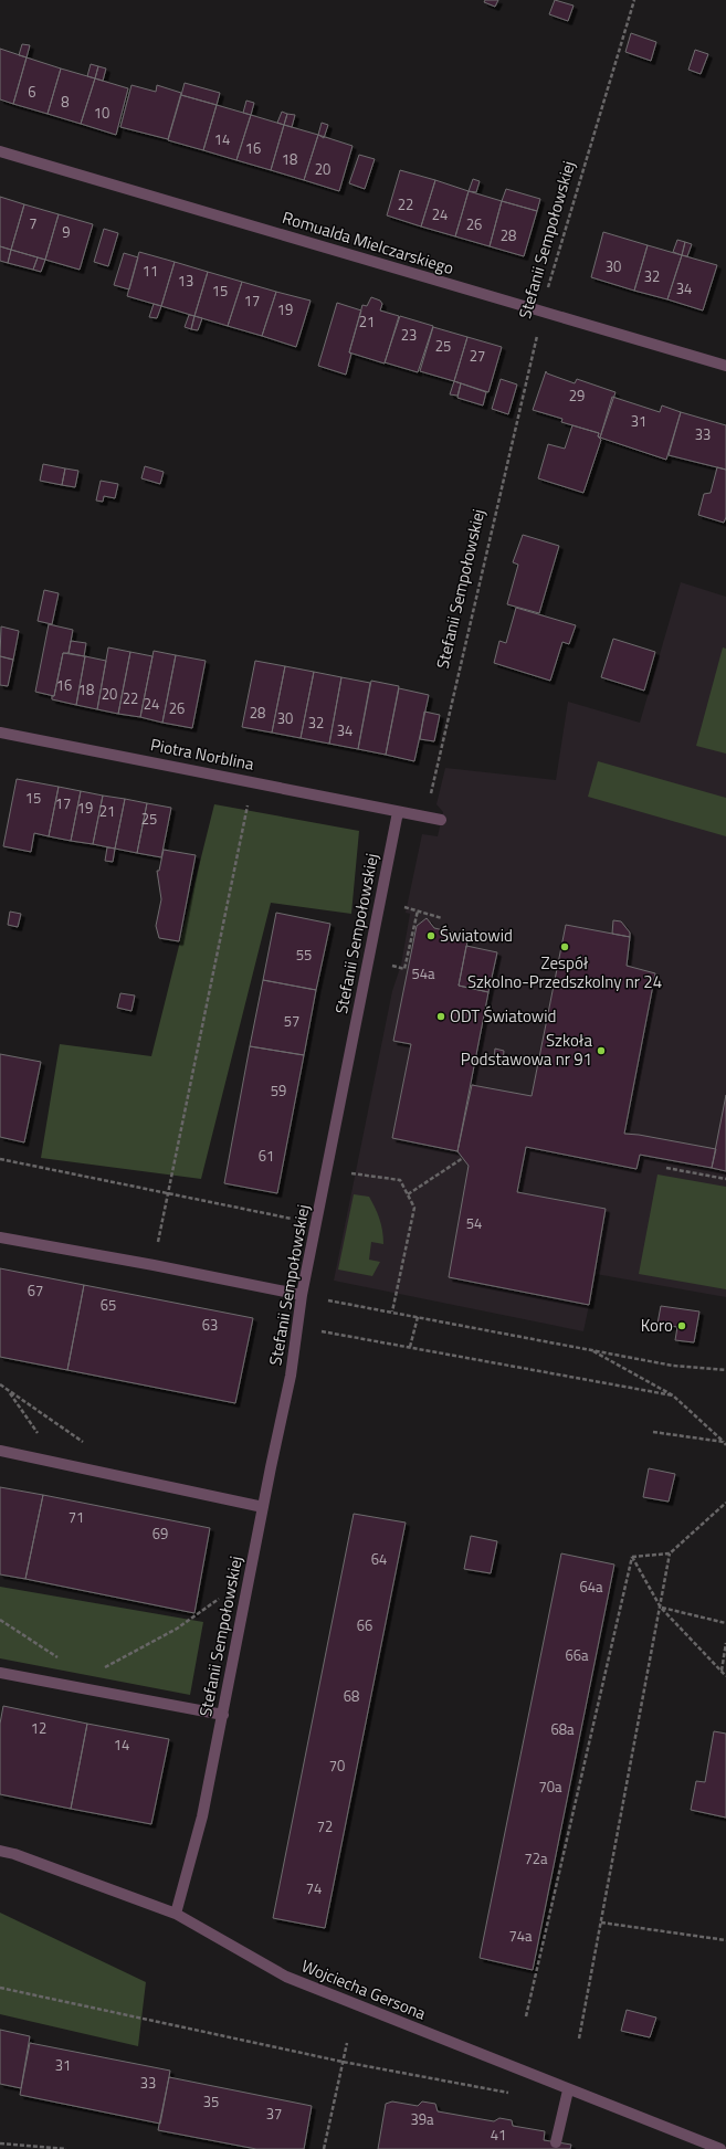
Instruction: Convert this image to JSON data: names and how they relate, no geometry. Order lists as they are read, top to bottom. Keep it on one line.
{"streets":{"street":["Stefanii Sempołowskiej","Romualda Mielczarskiego","Piotra Norblina","Wojciecha Gersona"]},"crossings":[["Stefanii Sempołowskiej","Romualda Mielczarskiego"],["Stefanii Sempołowskiej","Piotra Norblina"],["Stefanii Sempołowskiej","Wojciecha Gersona"]],"places":["Światowid","Zespół Szkolno-Przedszkolny nr 24","ODT Światowid","Szkoła Podstawowa nr 91","Koro"],"house_numbers":["6","8","10","14","16","18","20","22","24","7","26","9","28","30","11","32","13","34","15","17","19","21","23","25","27","29","31","33","16","18","20","22","24","26","28","30","32","34","15","17","19","21","25","55","54a","57","59","61","54","67","65","63","71","69","64","64a","66","66a","68","12","68a","14","70","70a","72","72a","74","74a","31","33","35","37","39a","41"]}
